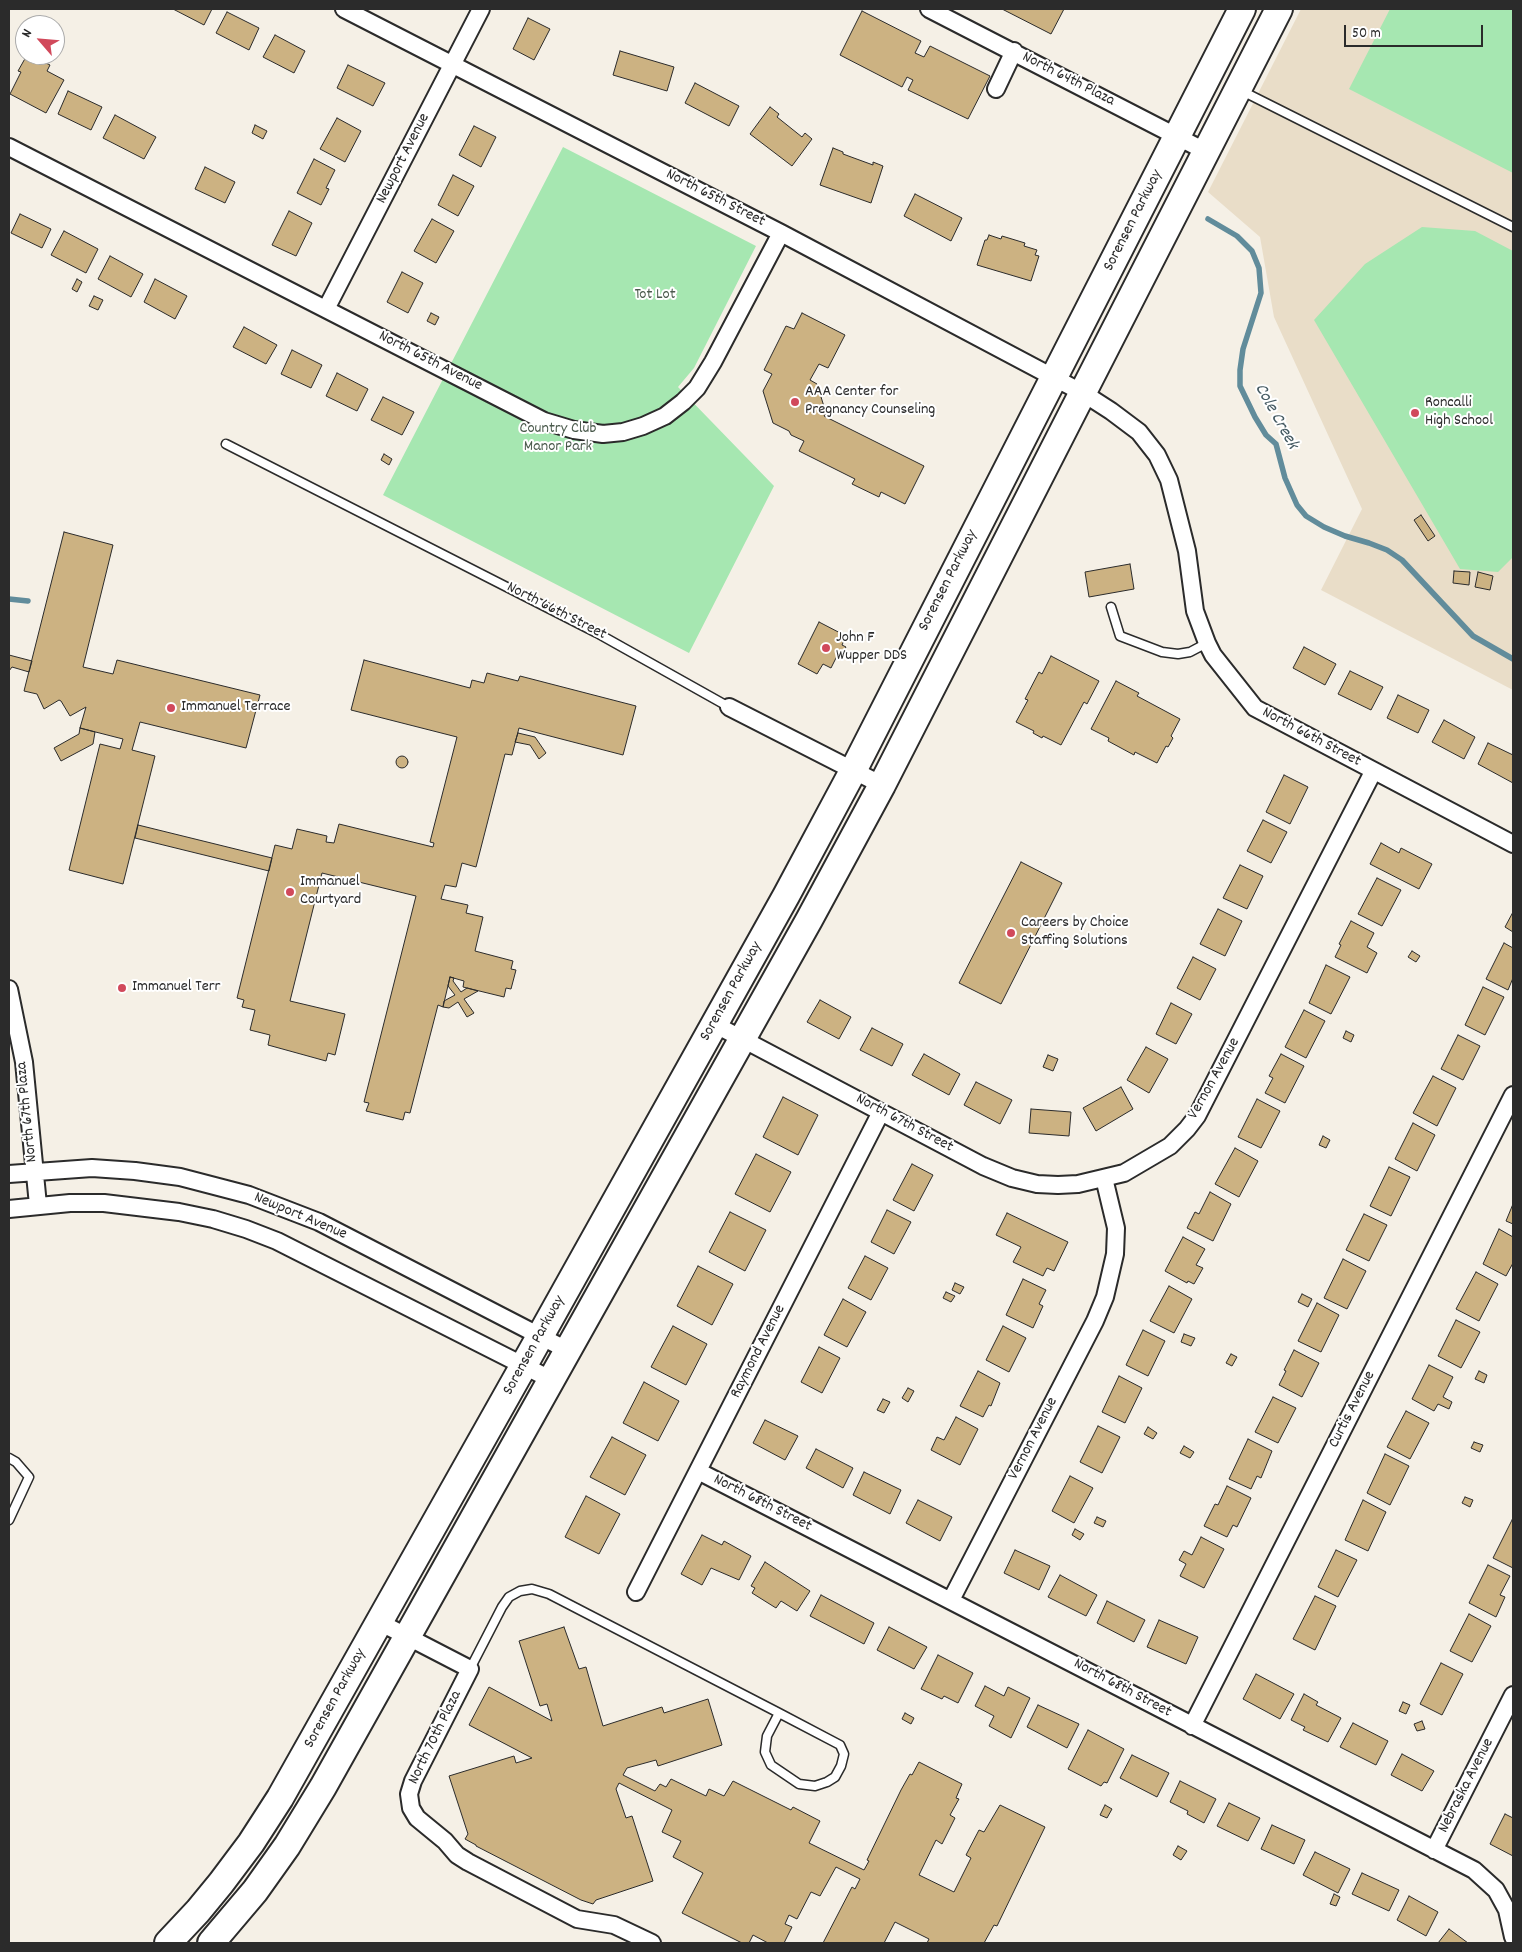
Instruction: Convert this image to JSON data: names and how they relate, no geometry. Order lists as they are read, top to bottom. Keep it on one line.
{"streets":{"main road":["Sorensen Parkway"],"street":["North 64th Plaza","Newport Avenue","North 65th Street","North 65th Avenue","North 66th Street","Vernon Avenue","North 67th Plaza","North 67th Street","Raymond Avenue","Curtis Avenue","North 68th Street","North 70th Plaza","Nebraska Avenue"]},"crossings":[["North 64th Plaza","Sorensen Parkway"],["Newport Avenue","North 65th Street"],["Newport Avenue","Sorensen Parkway"],["Newport Avenue","North 65th Avenue"],["Newport Avenue","North 67th Plaza"],["North 65th Street","Sorensen Parkway"],["North 65th Street","North 65th Avenue"],["North 65th Street","North 66th Street"],["Sorensen Parkway","North 66th Street"],["Sorensen Parkway","North 67th Street"],["North 66th Street","Vernon Avenue"],["Vernon Avenue","North 67th Street"],["Vernon Avenue","North 68th Street"],["North 67th Street","Raymond Avenue"],["Raymond Avenue","North 68th Street"],["Curtis Avenue","North 68th Street"],["North 68th Street","Nebraska Avenue"]],"water":["Cole Creek"],"parks":["Tot Lot","Country Club Manor Park"],"places":["AAA Center for Pregnancy Counseling","Roncalli High School","John F Wupper DDS","Immanuel Terrace","Immanuel Courtyard","Careers by Choice Staffing Solutions","Immanuel Terr"],"scale_bar":"50 m","north":"top left"}
